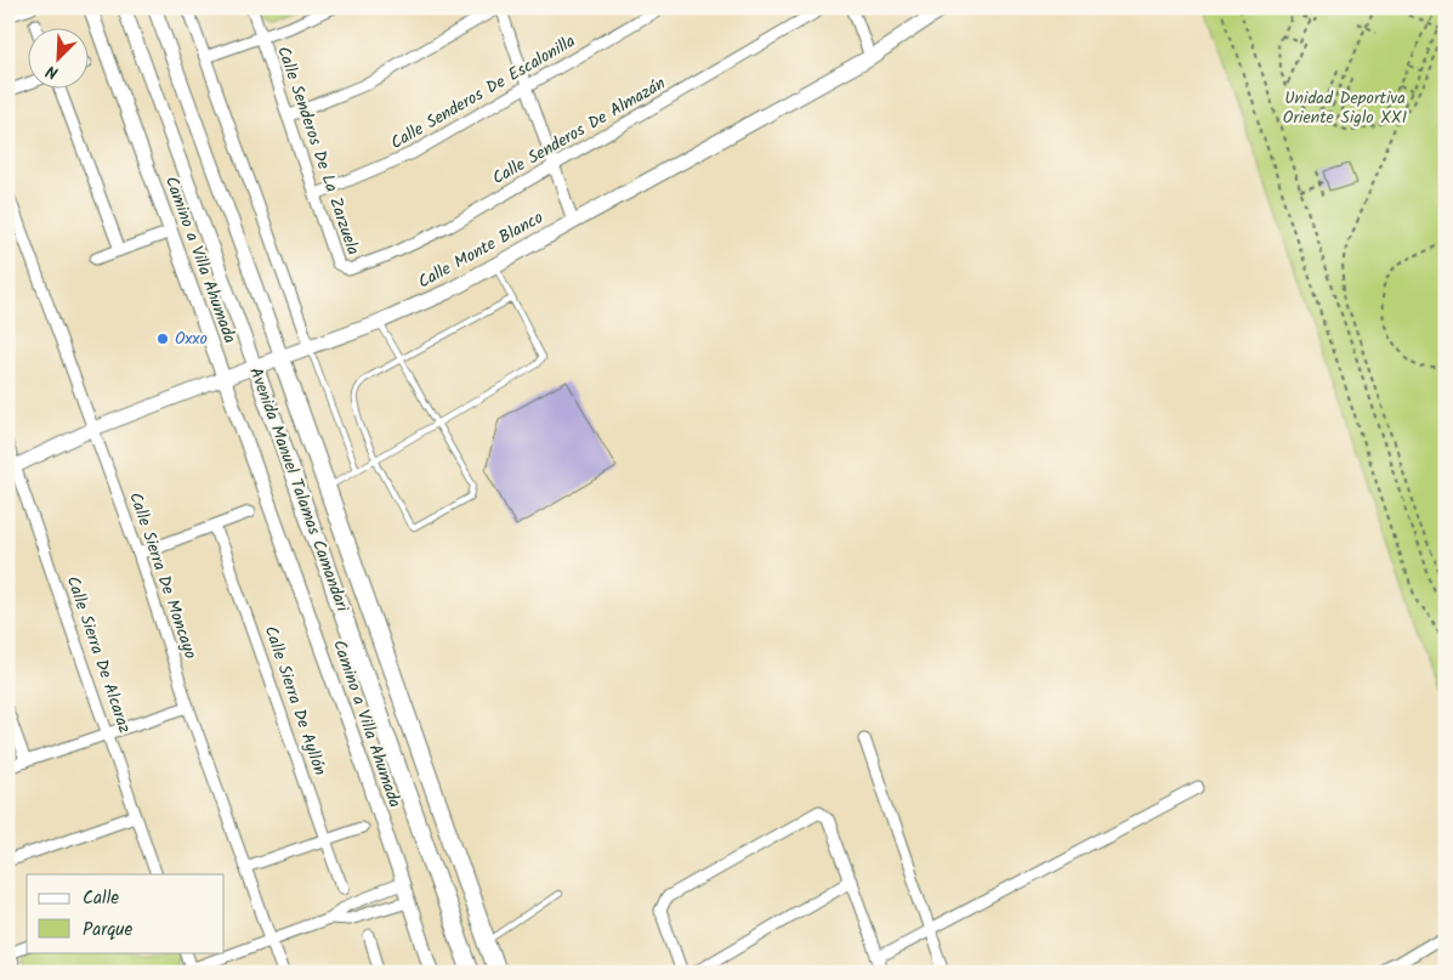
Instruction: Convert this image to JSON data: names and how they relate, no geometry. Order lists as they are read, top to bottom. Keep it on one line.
{"streets":{"main road":["Calle Monte Blanco","Avenida Manuel Talamas Camandari"],"street":["Calle Senderos De Escalonilla","Calle Senderos De Almazán","Calle Senderos De La Zarzuela","Camino a Villa Ahumada","Calle Sierra De Moncayo","Calle Sierra De Alcaraz","Calle Sierra De Ayllón"]},"crossings":[["Calle Senderos De Escalonilla","Calle Senderos De La Zarzuela"],["Calle Senderos De Almazán","Calle Senderos De La Zarzuela"],["Calle Monte Blanco","Camino a Villa Ahumada"],["Calle Monte Blanco","Avenida Manuel Talamas Camandari"],["Calle Monte Blanco","Calle Sierra De Moncayo"],["Calle Monte Blanco","Calle Sierra De Alcaraz"]],"parks":["Unidad Deportiva Oriente Siglo XXI"],"places":["Oxxo"],"legend":["Calle","Parque"],"north":"bottom left"}
